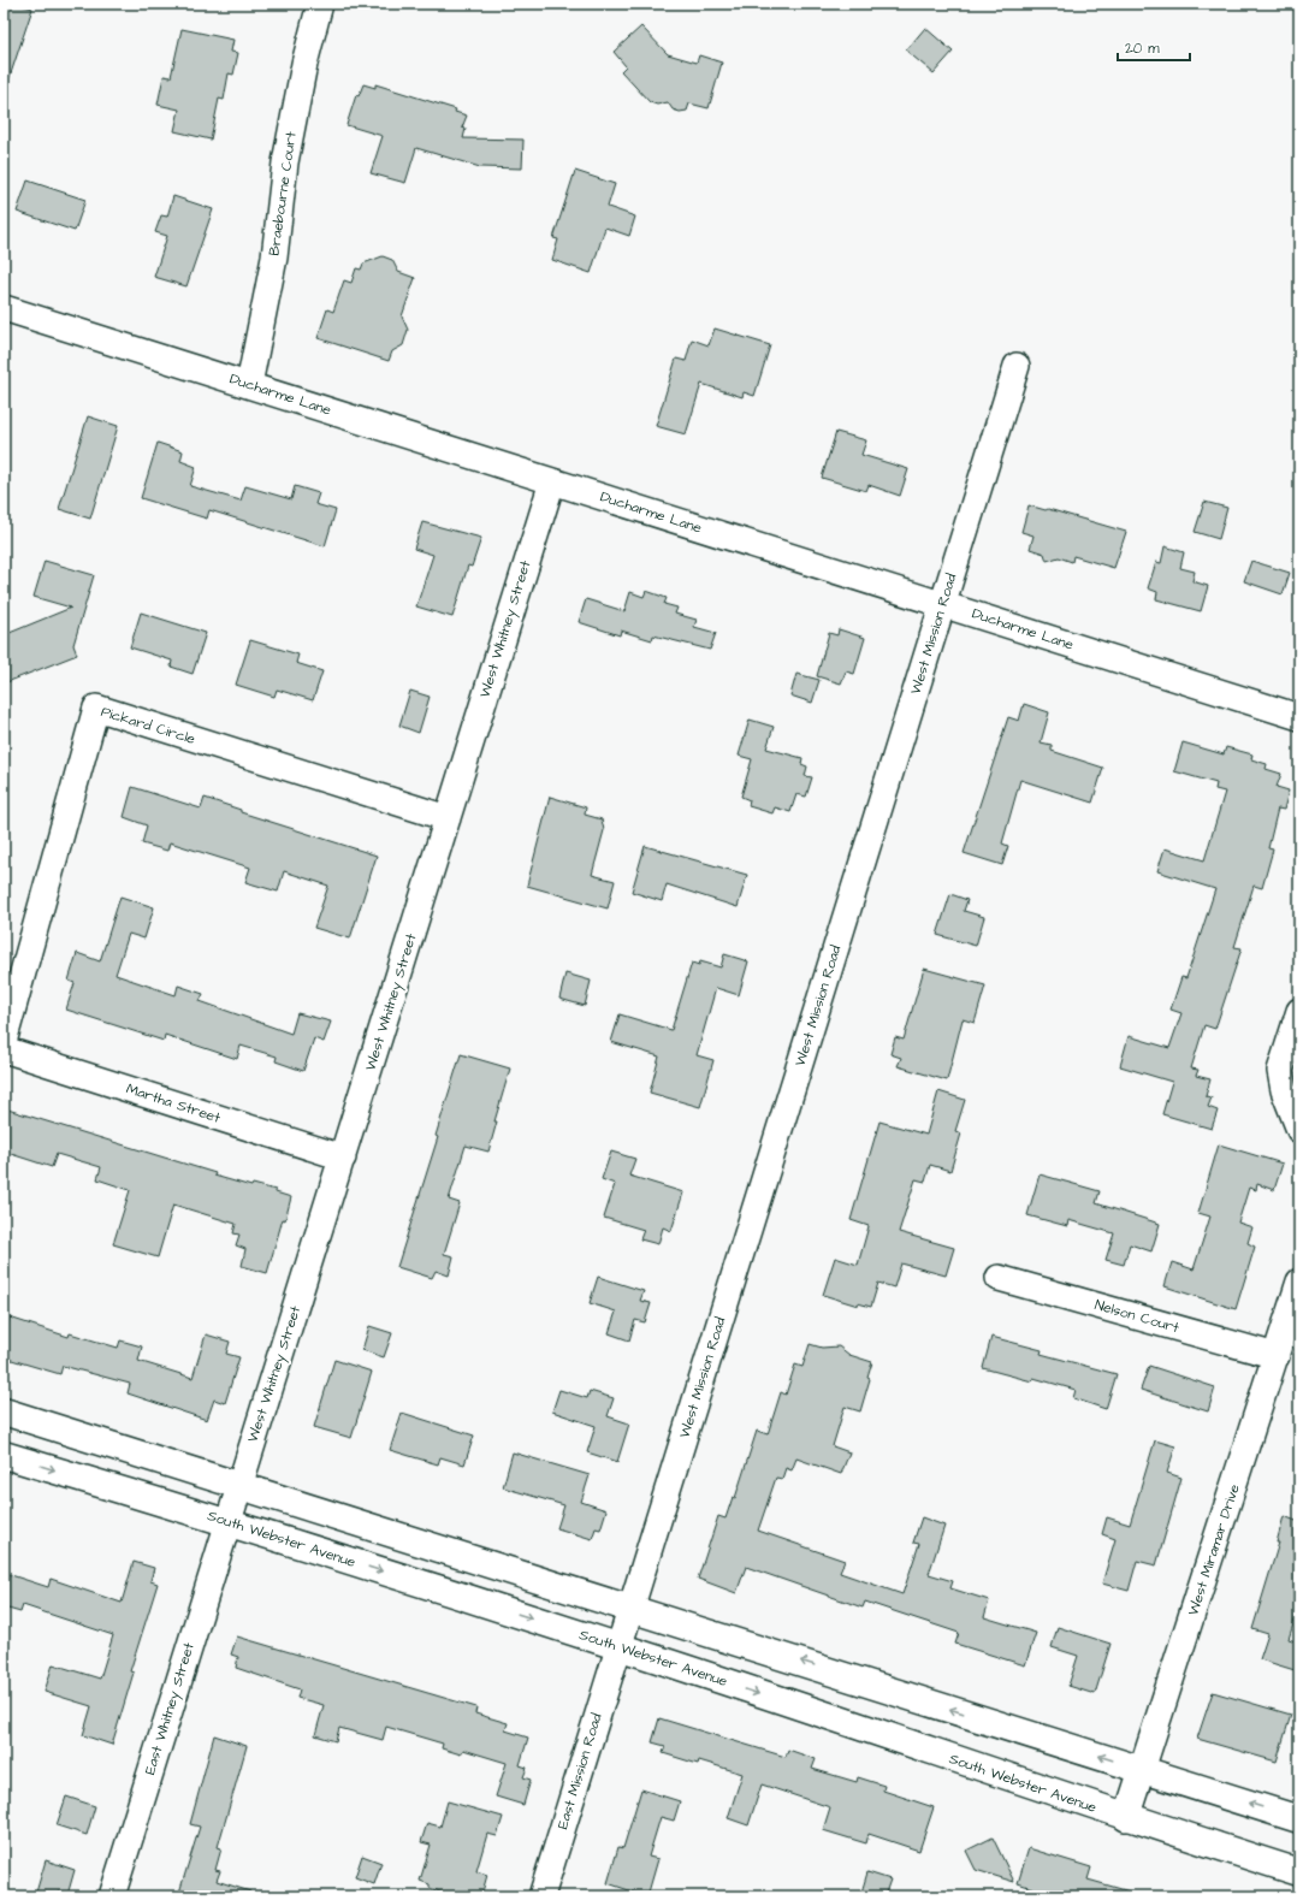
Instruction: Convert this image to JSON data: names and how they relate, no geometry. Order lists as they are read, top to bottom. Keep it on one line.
{"streets":{"main road":["South Webster Avenue"],"street":["Braebourne Court","Ducharme Lane","West Whitney Street","West Mission Road","Pickard Circle","Martha Street","Nelson Court","West Miramar Drive","East Whitney Street","East Mission Road"]},"crossings":[["Braebourne Court","Ducharme Lane"],["Ducharme Lane","West Whitney Street"],["Ducharme Lane","West Mission Road"],["West Whitney Street","Pickard Circle"],["West Whitney Street","Martha Street"],["West Whitney Street","South Webster Avenue"],["West Whitney Street","East Whitney Street"],["West Mission Road","South Webster Avenue"],["West Mission Road","East Mission Road"],["Nelson Court","West Miramar Drive"],["South Webster Avenue","West Miramar Drive"],["South Webster Avenue","East Whitney Street"],["South Webster Avenue","East Mission Road"]],"scale_bar":"20 m"}
